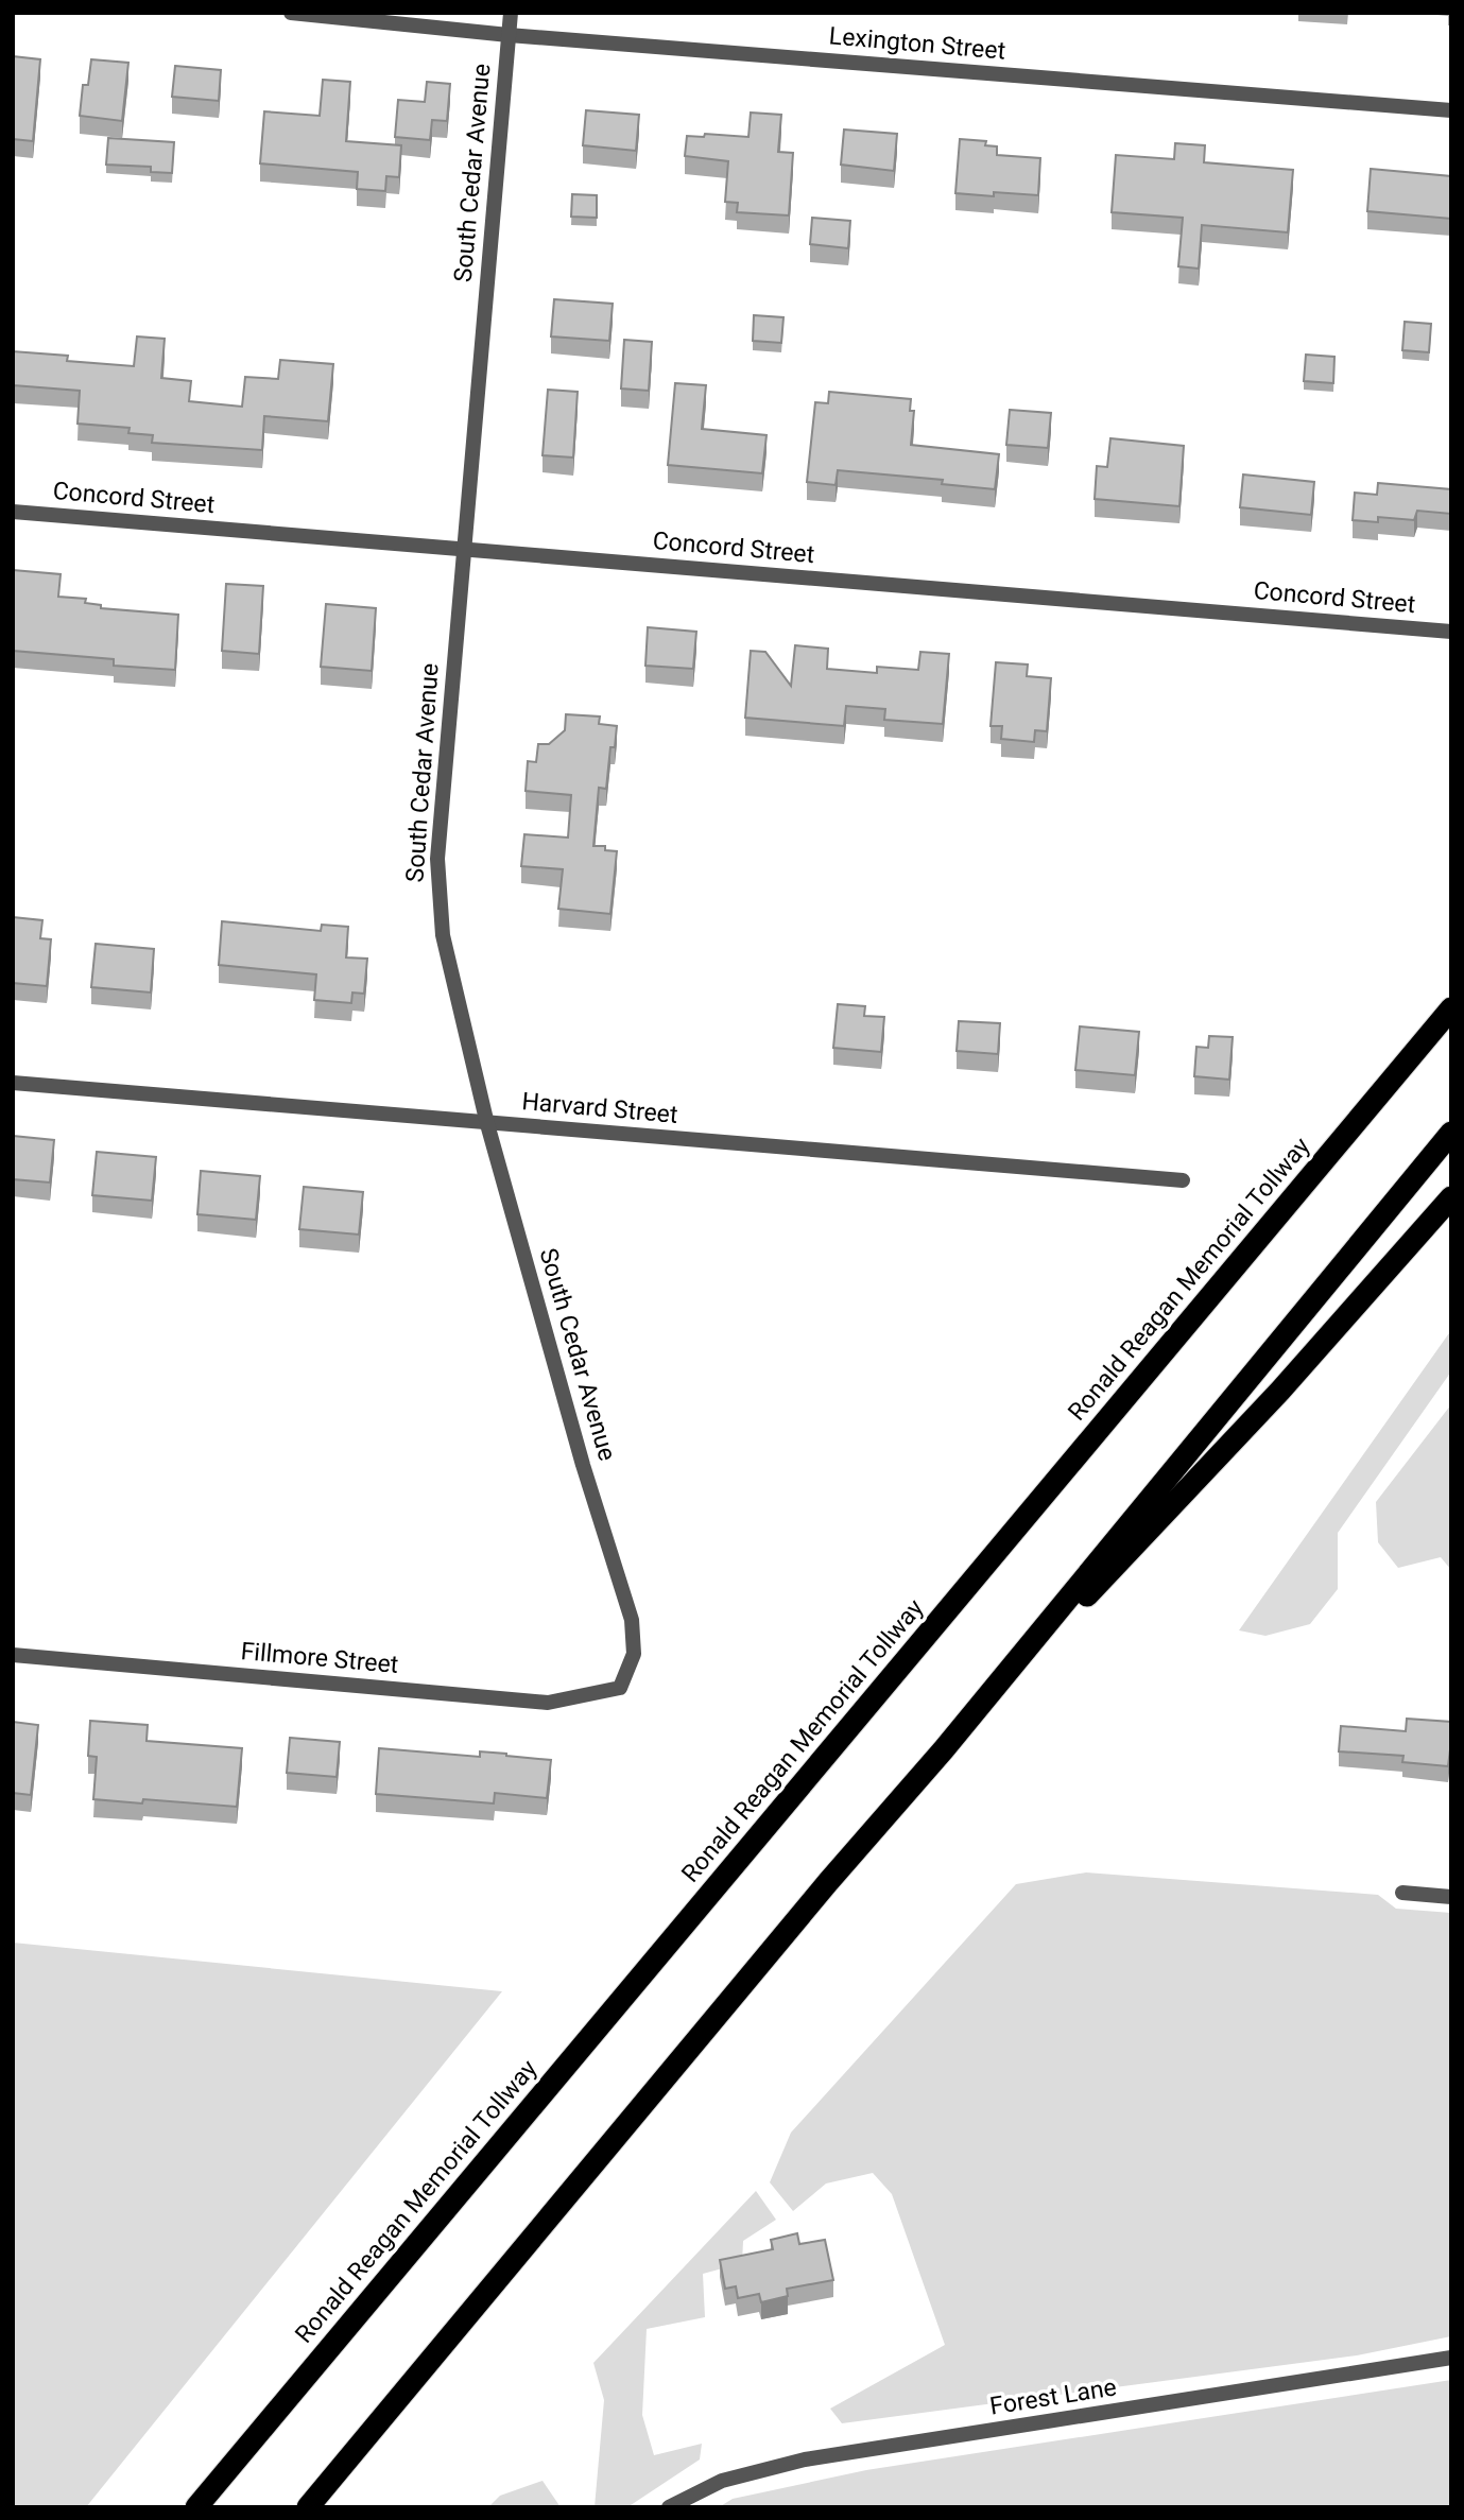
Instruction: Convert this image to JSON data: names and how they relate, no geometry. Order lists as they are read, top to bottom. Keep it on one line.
{"streets":{"highway":["Ronald Reagan Memorial Tollway"],"street":["Lexington Street","South Cedar Avenue","Concord Street","Harvard Street","Fillmore Street","Forest Lane"]},"crossings":[["Lexington Street","South Cedar Avenue"],["South Cedar Avenue","Concord Street"],["South Cedar Avenue","Harvard Street"],["South Cedar Avenue","Fillmore Street"]]}
